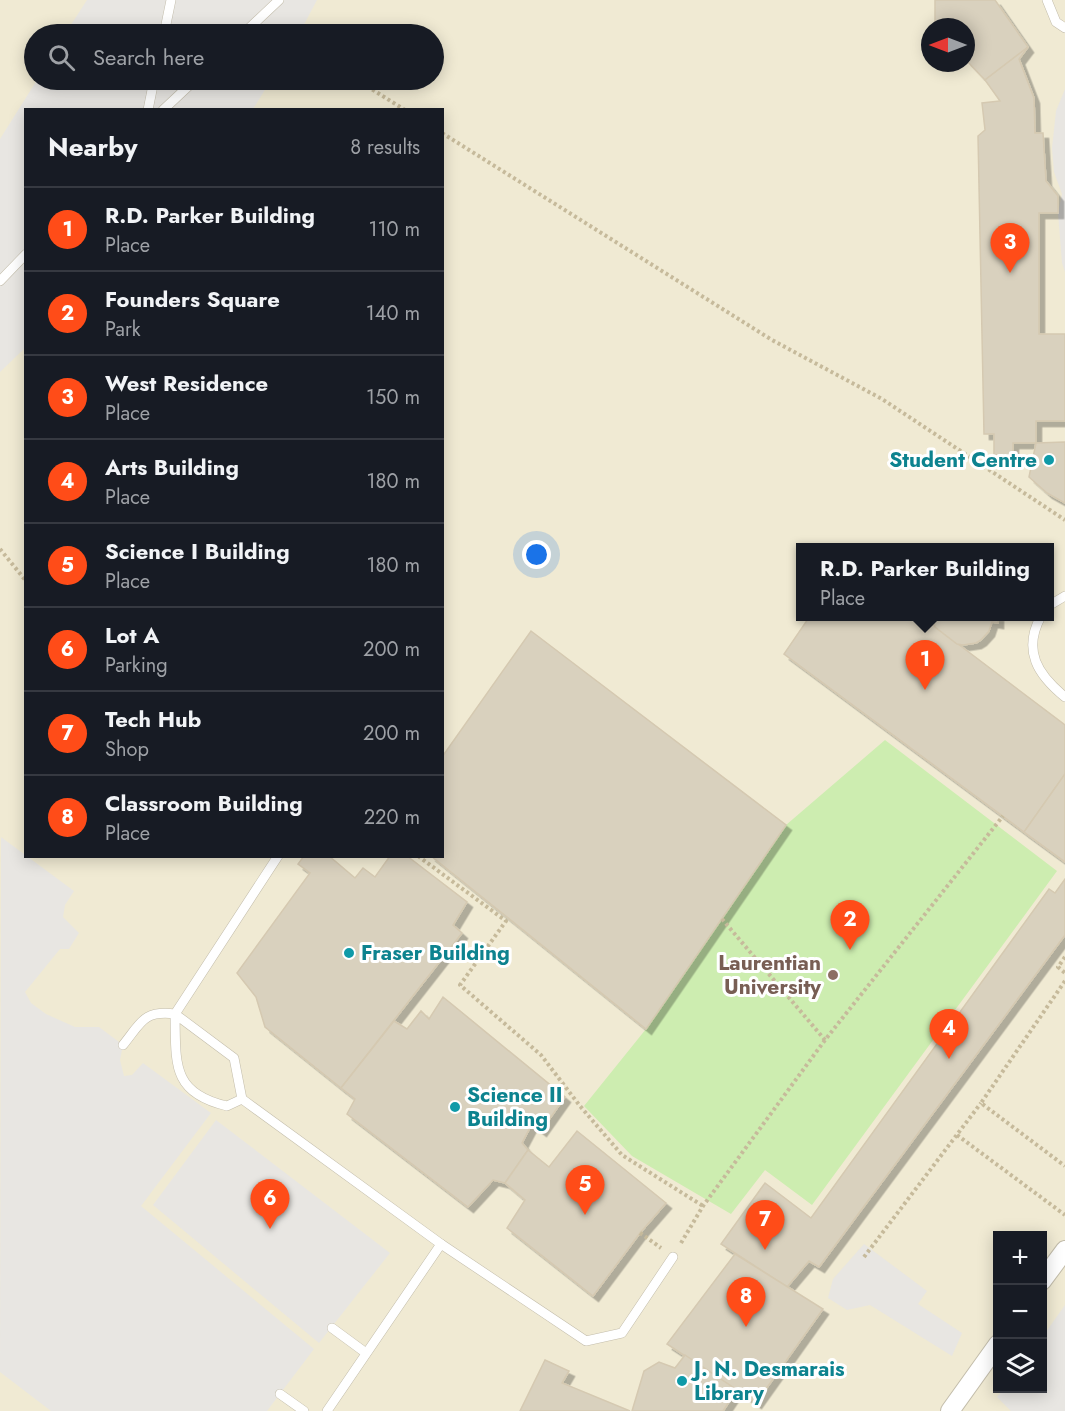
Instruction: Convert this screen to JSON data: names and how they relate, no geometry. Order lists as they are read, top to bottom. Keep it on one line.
{"places":["Student Centre","Fraser Building","Laurentian University","Science II Building","J. N. Desmarais Library"],"north":"left","page":{"search":"Search here","heading":["Nearby","8 results"],"list":[{"mark":"1","name":"R.D. Parker Building","note":"Place","value":"110 m"},{"mark":"2","name":"Founders Square","note":"Park","value":"140 m"},{"mark":"3","name":"West Residence","note":"Place","value":"150 m"},{"mark":"4","name":"Arts Building","note":"Place","value":"180 m"},{"mark":"5","name":"Science I Building","note":"Place","value":"180 m"},{"mark":"6","name":"Lot A","note":"Parking","value":"200 m"},{"mark":"7","name":"Tech Hub","note":"Shop","value":"200 m"},{"mark":"8","name":"Classroom Building","note":"Place","value":"220 m"}],"pins":["3","1","2","4","5","6","7","8"],"popup":["R.D. Parker Building","Place"],"map_buttons":["+","−"]}}
